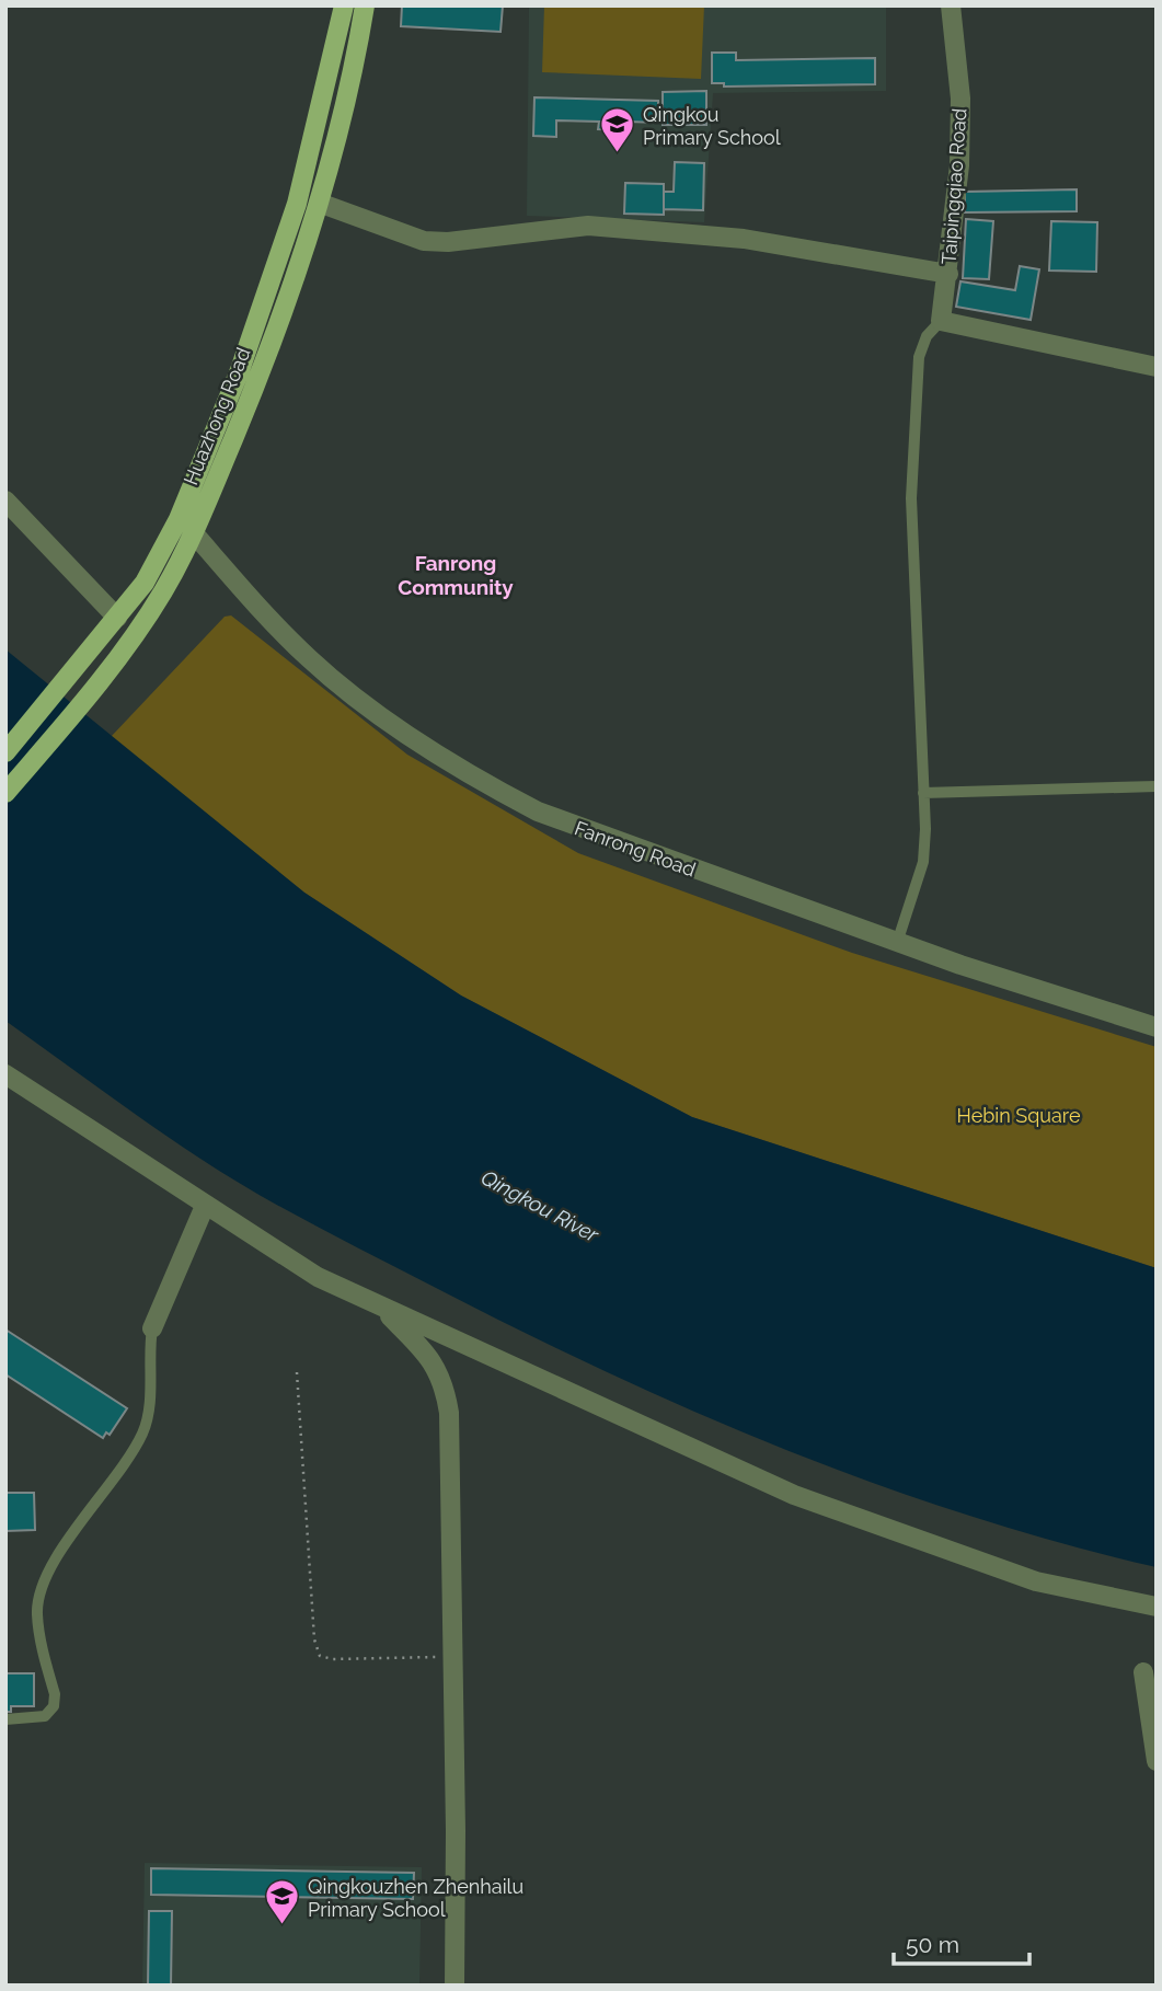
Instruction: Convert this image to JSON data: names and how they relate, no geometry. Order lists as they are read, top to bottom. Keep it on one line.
{"streets":{"main road":["Huazhong Road"],"street":["Taipingqiao Road","Fanrong Road"]},"crossings":[["Huazhong Road","Fanrong Road"]],"districts":["Fanrong Community"],"water":["Qingkou River"],"parks":["Hebin Square"],"places":{"school or university":["Qingkou Primary School","Qingkouzhen Zhenhailu Primary School"]},"scale_bar":"50 m"}
